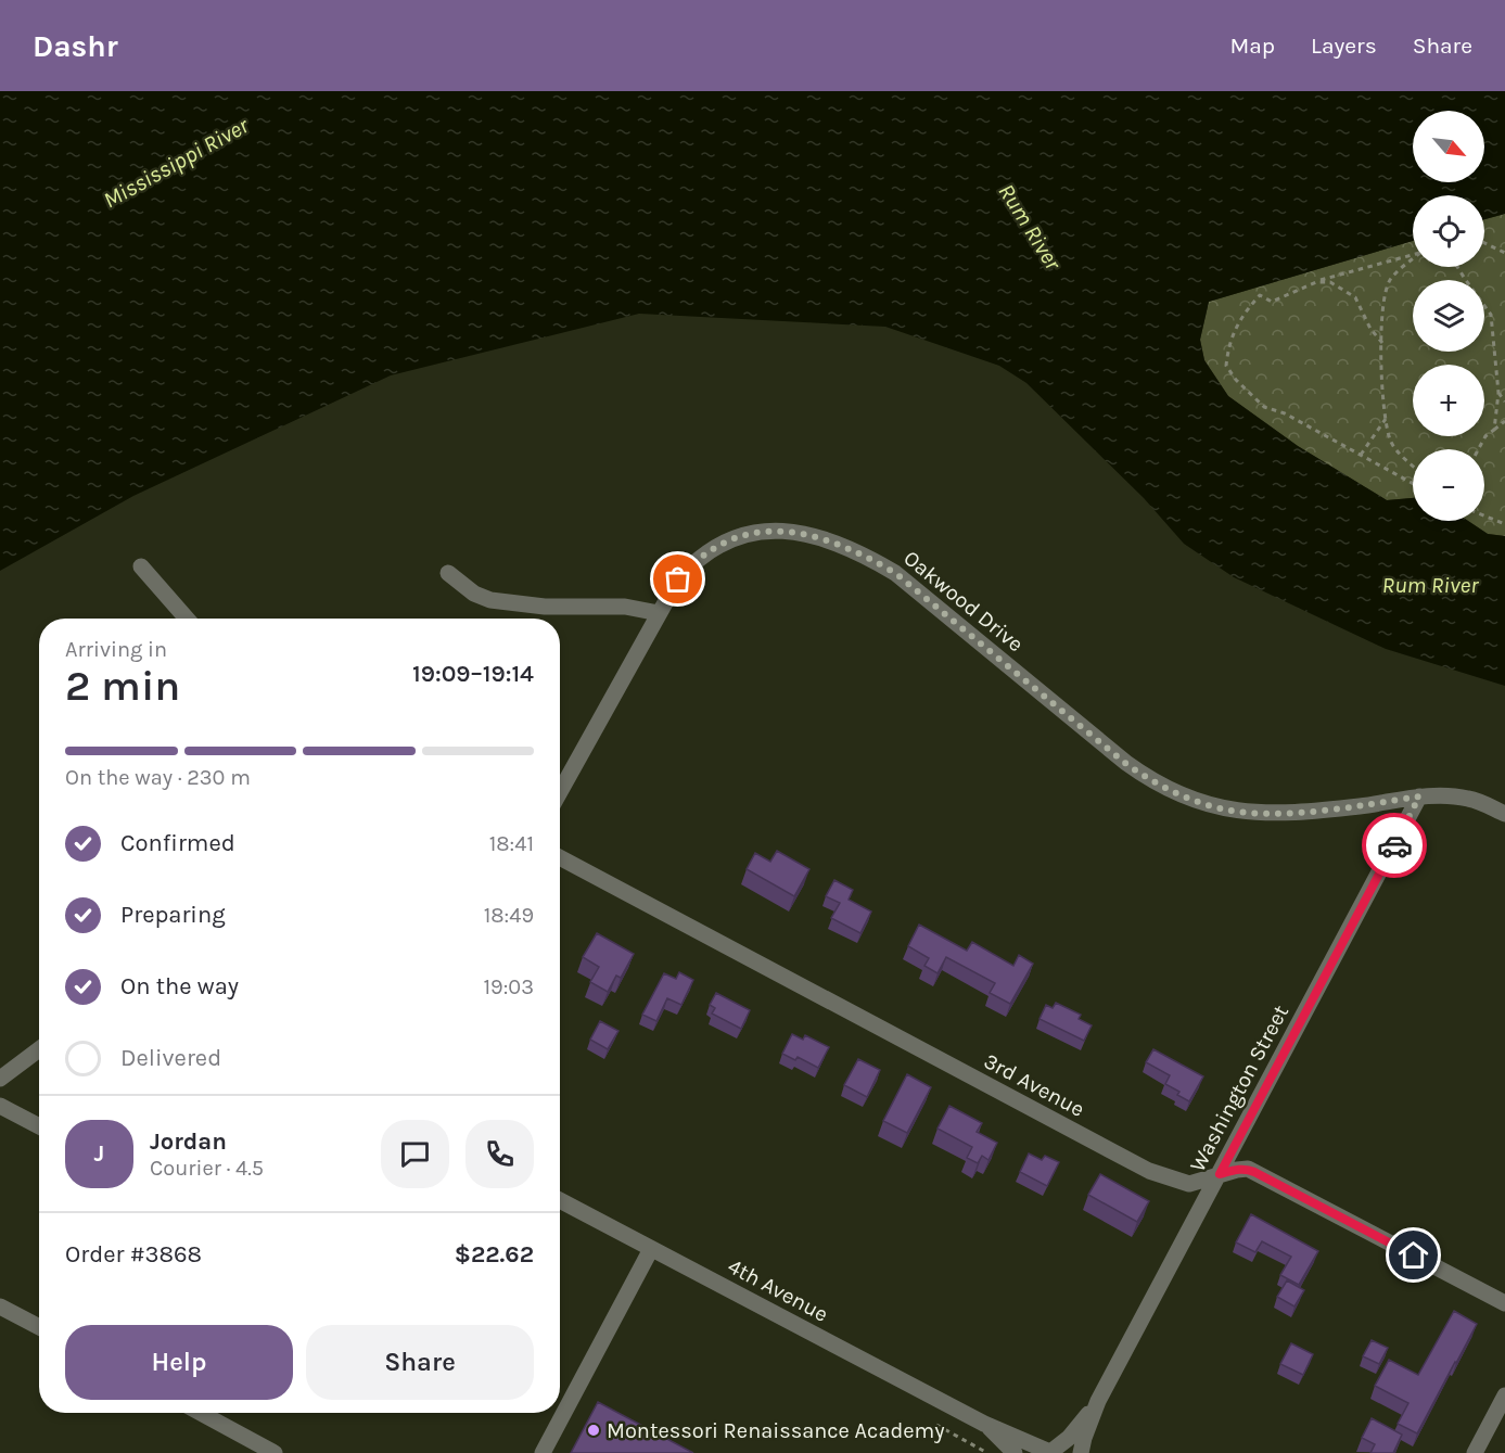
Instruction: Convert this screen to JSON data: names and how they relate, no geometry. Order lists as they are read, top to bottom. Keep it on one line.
{"streets":{"street":["Oakwood Drive","3rd Avenue","Washington Street","4th Avenue"]},"crossings":[["Oakwood Drive","Washington Street"],["3rd Avenue","Washington Street"],["Washington Street","4th Avenue"]],"water":["Mississippi River","Rum River"],"places":["Montessori Renaissance Academy"],"north":"bottom right","page":{"header":"Dashr","nav":["Map","Layers","Share"],"map_buttons":["+","−"],"heading":["2 min","Arriving in","19:09–19:14"],"panel":["Jordan","Courier · 4.5","Order #3868","$22.62"],"bar":"On the way · 230 m","list":[["Confirmed","18:41"],["Preparing","18:49"],["On the way","19:03"],"Delivered"],"round":"J","buttons":["Help","Share"]}}
